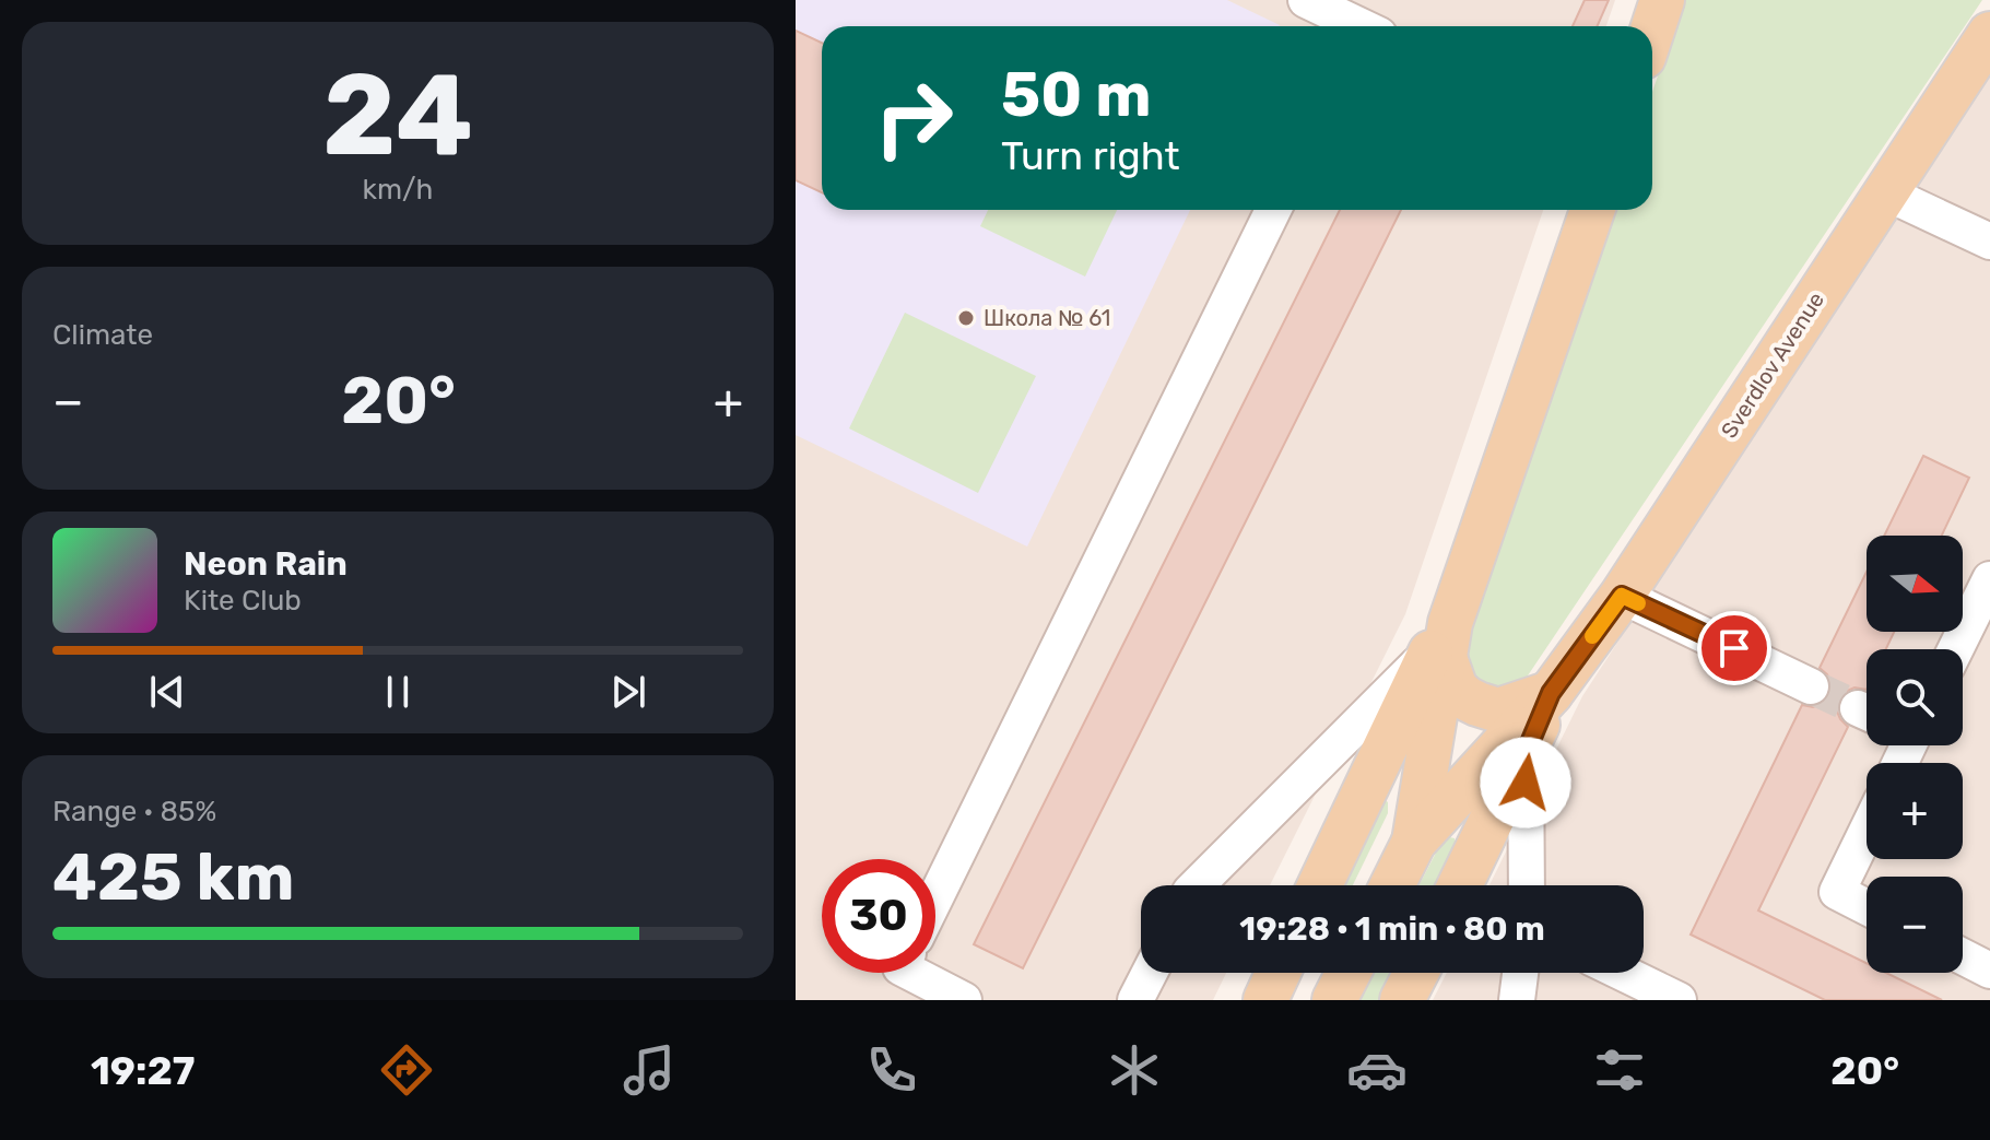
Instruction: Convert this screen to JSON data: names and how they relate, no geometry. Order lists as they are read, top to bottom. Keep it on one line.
{"streets":{"main road":["Sverdlov Avenue"]},"places":["Школа № 61"],"north":"right","page":{"tile":[["24","km/h"],"Climate",["Range · 85%","425 km"]],"turn":["50 m","Turn right"],"heat":["−","20°","+"],"song":["Neon Rain","Kite Club"],"map_buttons":["+","−"],"limit":"30","trip":"19:28 · 1 min · 80 m","tabs":["19:27","20°"]}}
